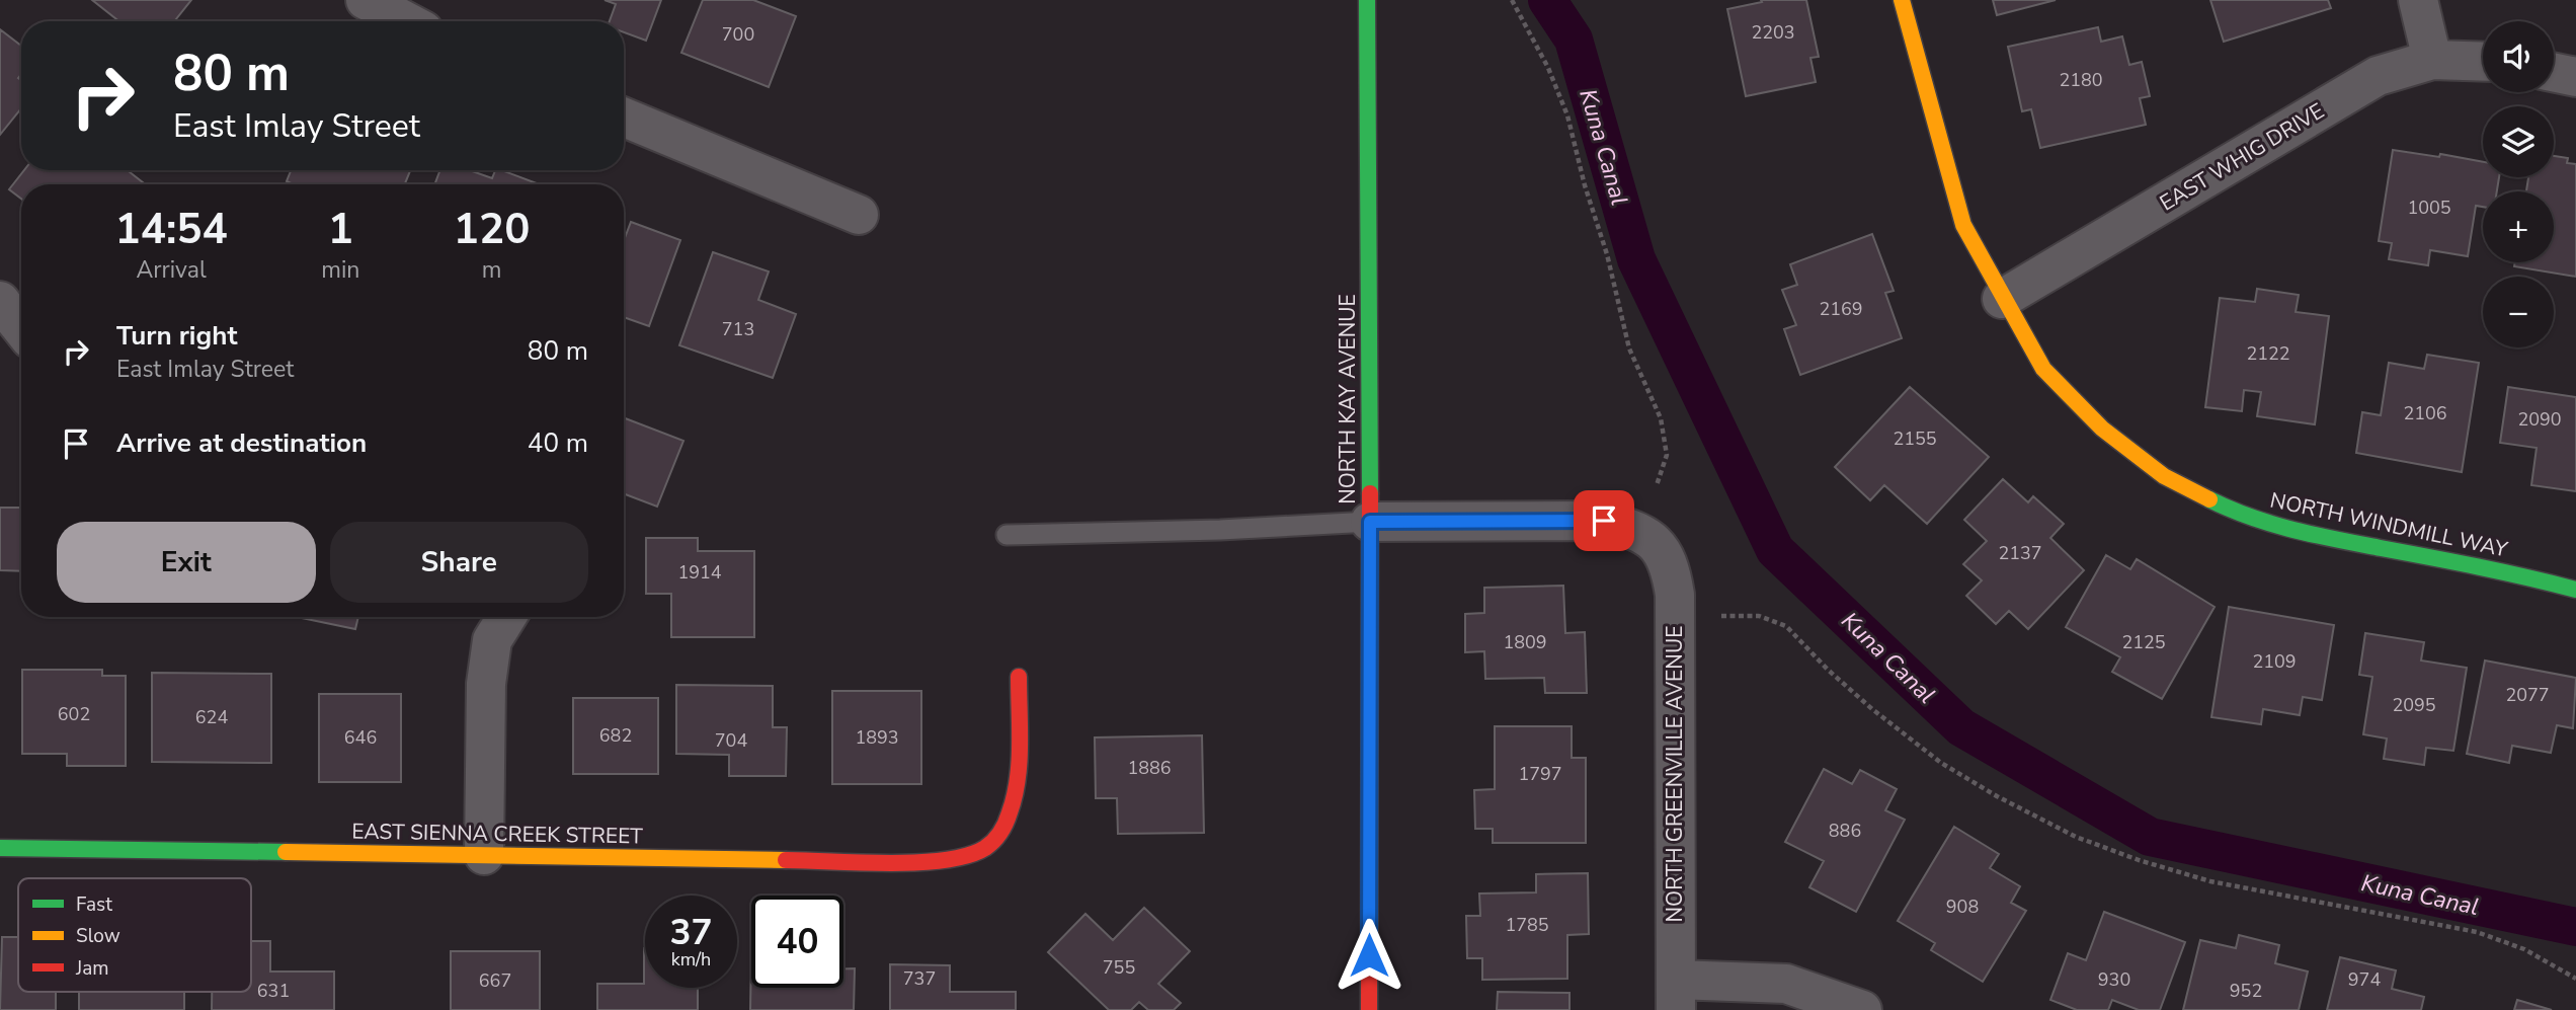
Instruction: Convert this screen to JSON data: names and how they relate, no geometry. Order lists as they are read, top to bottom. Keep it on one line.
{"streets":{"street":["EAST WHIG DRIVE","NORTH KAY AVENUE","NORTH WINDMILL WAY","NORTH GREENVILLE AVENUE","EAST SIENNA CREEK STREET"]},"crossings":[["EAST WHIG DRIVE","NORTH WINDMILL WAY"],["NORTH KAY AVENUE","NORTH GREENVILLE AVENUE"]],"water":["Kuna Canal"],"house_numbers":["2203","700","2180","1005","2169","713","2122","2106","2090","2155","2137","1914","1809","2125","2109","2077","2095","602","624","682","646","1893","704","1886","1797","886","908","1785","755","737","930","974","667","631","952"],"legend":["Fast","Slow","Jam"],"page":{"map_buttons":["+","−"],"turn":["80 m","East Imlay Street"],"eta":["14:54","Arrival","1","min","120","m"],"list":[{"name":"Turn right","note":"East Imlay Street","value":"80 m"},{"name":"Arrive at destination","value":"40 m"}],"buttons":["Exit","Share"],"speed":"37 km/h","limit":"40"}}
